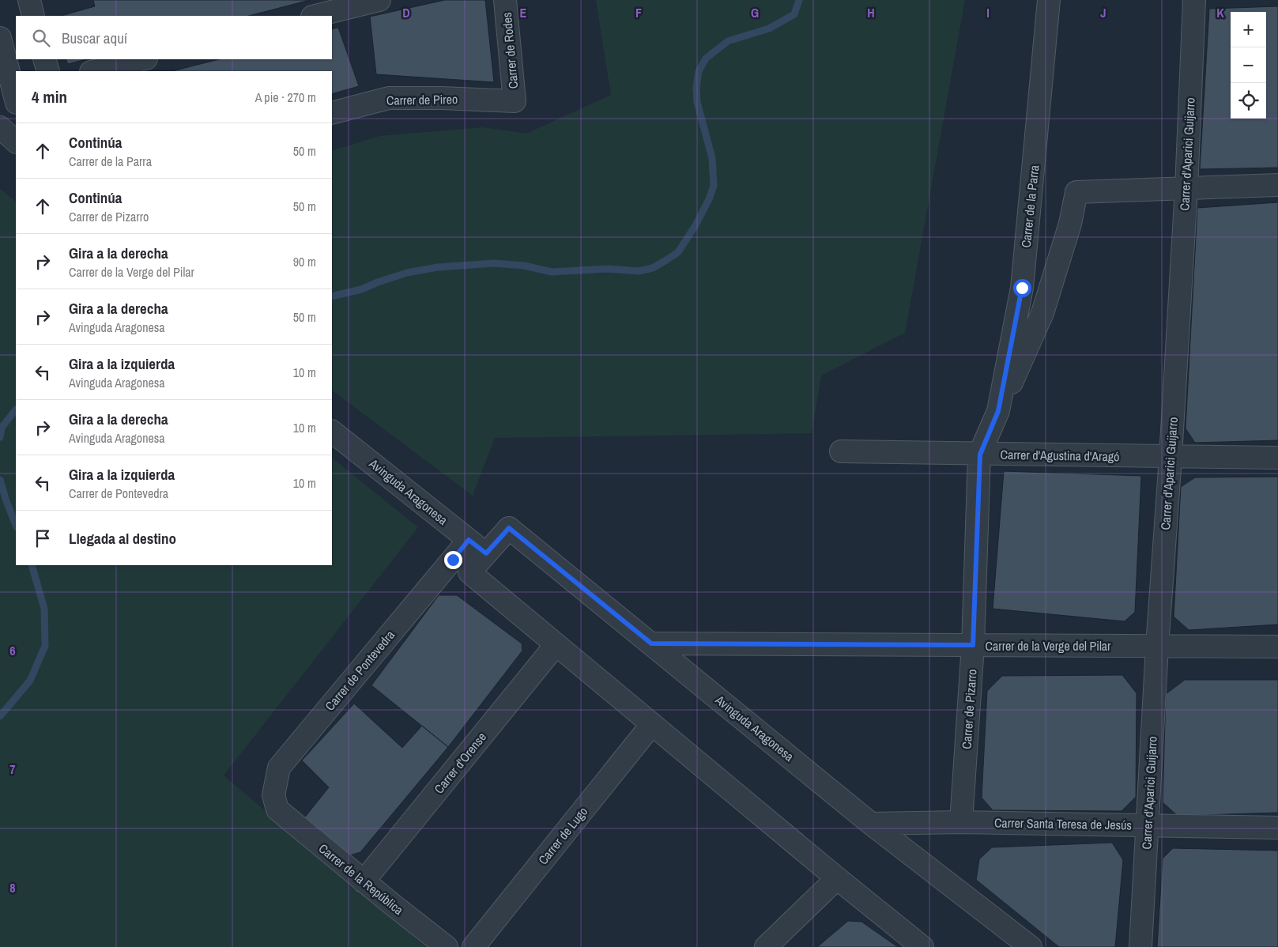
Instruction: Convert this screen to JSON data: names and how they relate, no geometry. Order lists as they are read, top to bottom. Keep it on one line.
{"streets":{"street":["Carrer de Rodes","Carrer de Pireo","Carrer d'Aparici Guijarro","Carrer de la Parra","Carrer d'Agustina d'Aragó","Avinguda Aragonesa","Carrer de la Verge del Pilar","Carrer de Pontevedra","Carrer de Pizarro","Carrer d'Orense","Carrer Santa Teresa de Jesús","Carrer de Lugo","Carrer de la República"]},"crossings":[["Carrer de Rodes","Carrer de Pireo"],["Carrer d'Aparici Guijarro","Carrer de la Parra"],["Carrer d'Aparici Guijarro","Carrer d'Agustina d'Aragó"],["Carrer d'Aparici Guijarro","Carrer de la Verge del Pilar"],["Carrer d'Aparici Guijarro","Carrer Santa Teresa de Jesús"],["Carrer de la Parra","Carrer d'Agustina d'Aragó"],["Carrer de la Parra","Carrer de Pizarro"],["Carrer d'Agustina d'Aragó","Carrer de Pizarro"],["Avinguda Aragonesa","Carrer de la Verge del Pilar"],["Avinguda Aragonesa","Carrer de Pontevedra"],["Avinguda Aragonesa","Carrer d'Orense"],["Avinguda Aragonesa","Carrer Santa Teresa de Jesús"],["Avinguda Aragonesa","Carrer de Lugo"],["Carrer de la Verge del Pilar","Carrer de Pizarro"],["Carrer de Pontevedra","Carrer de la República"],["Carrer de Pizarro","Carrer Santa Teresa de Jesús"],["Carrer d'Orense","Carrer de la República"]],"page":{"map_buttons":["+","−"],"search":"Buscar aquí","heading":["4 min","A pie · 270 m"],"list":[["Continúa","Carrer de la Parra","50 m"],["Continúa","Carrer de Pizarro","50 m"],["Gira a la derecha","Carrer de la Verge del Pilar","90 m"],["Gira a la derecha","Avinguda Aragonesa","50 m"],["Gira a la izquierda","Avinguda Aragonesa","10 m"],["Gira a la derecha","Avinguda Aragonesa","10 m"],["Gira a la izquierda","Carrer de Pontevedra","10 m"],"Llegada al destino"]},"grid":{"columns":["D","E","F","G","H","I","J","K"],"rows":["6","7","8"]}}
